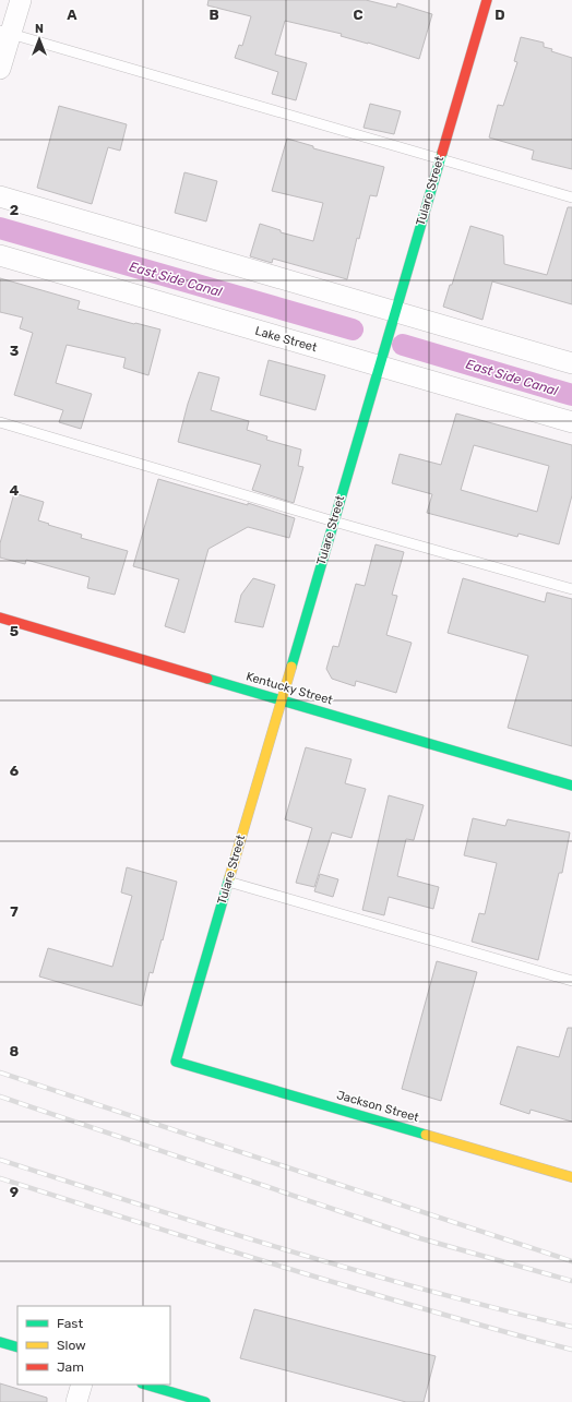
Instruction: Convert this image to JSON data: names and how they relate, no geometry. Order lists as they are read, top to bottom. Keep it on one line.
{"streets":{"street":["Tulare Street","Lake Street","Kentucky Street","Jackson Street"]},"crossings":[["Tulare Street","Lake Street"],["Tulare Street","Kentucky Street"],["Tulare Street","Jackson Street"]],"water":["East Side Canal"],"legend":["Fast","Slow","Jam"],"north":"top","grid":{"columns":["A","B","C","D"],"rows":["2","3","4","5","6","7","8","9"]}}
